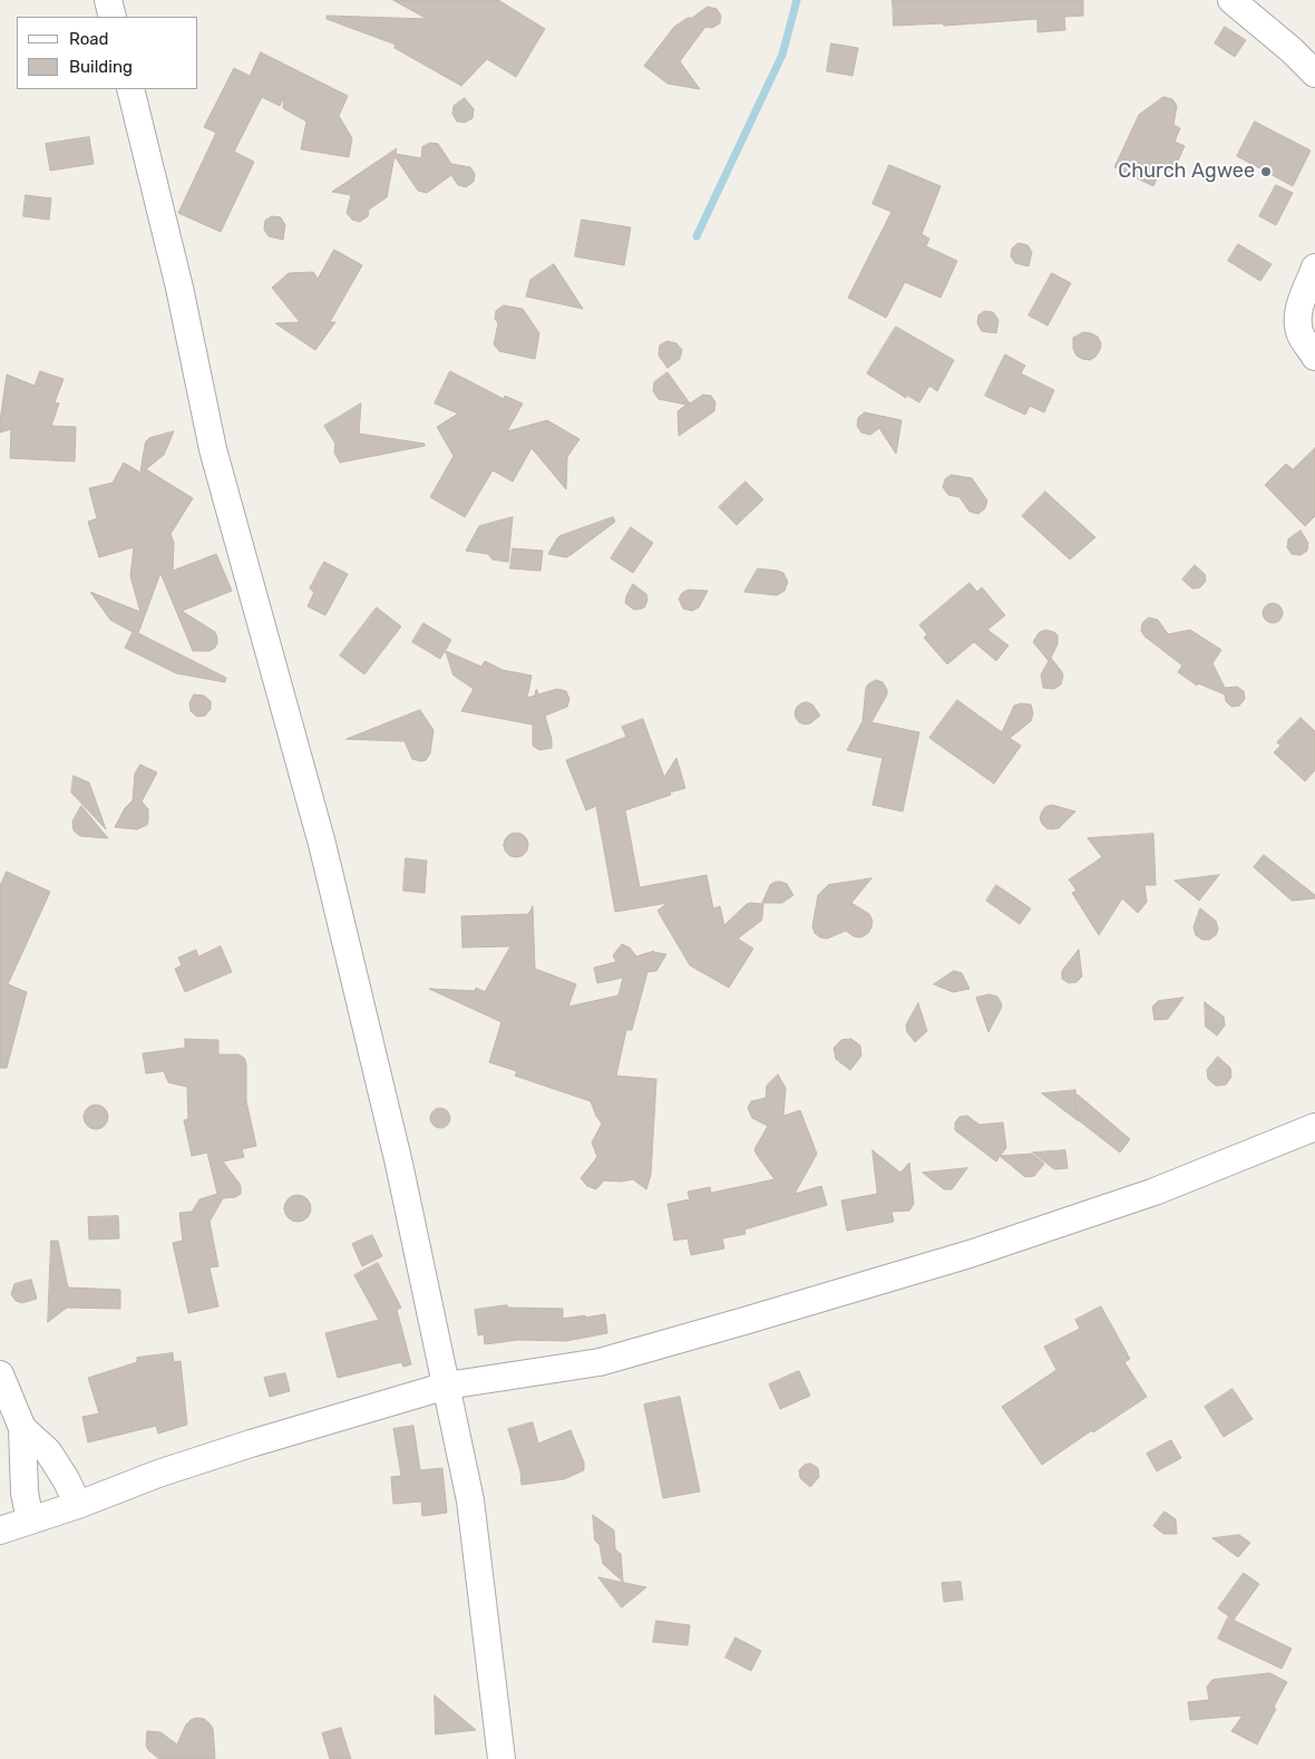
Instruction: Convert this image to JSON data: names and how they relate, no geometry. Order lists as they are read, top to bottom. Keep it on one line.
{"places":["Church Agwee"],"legend":["Road","Building"]}
